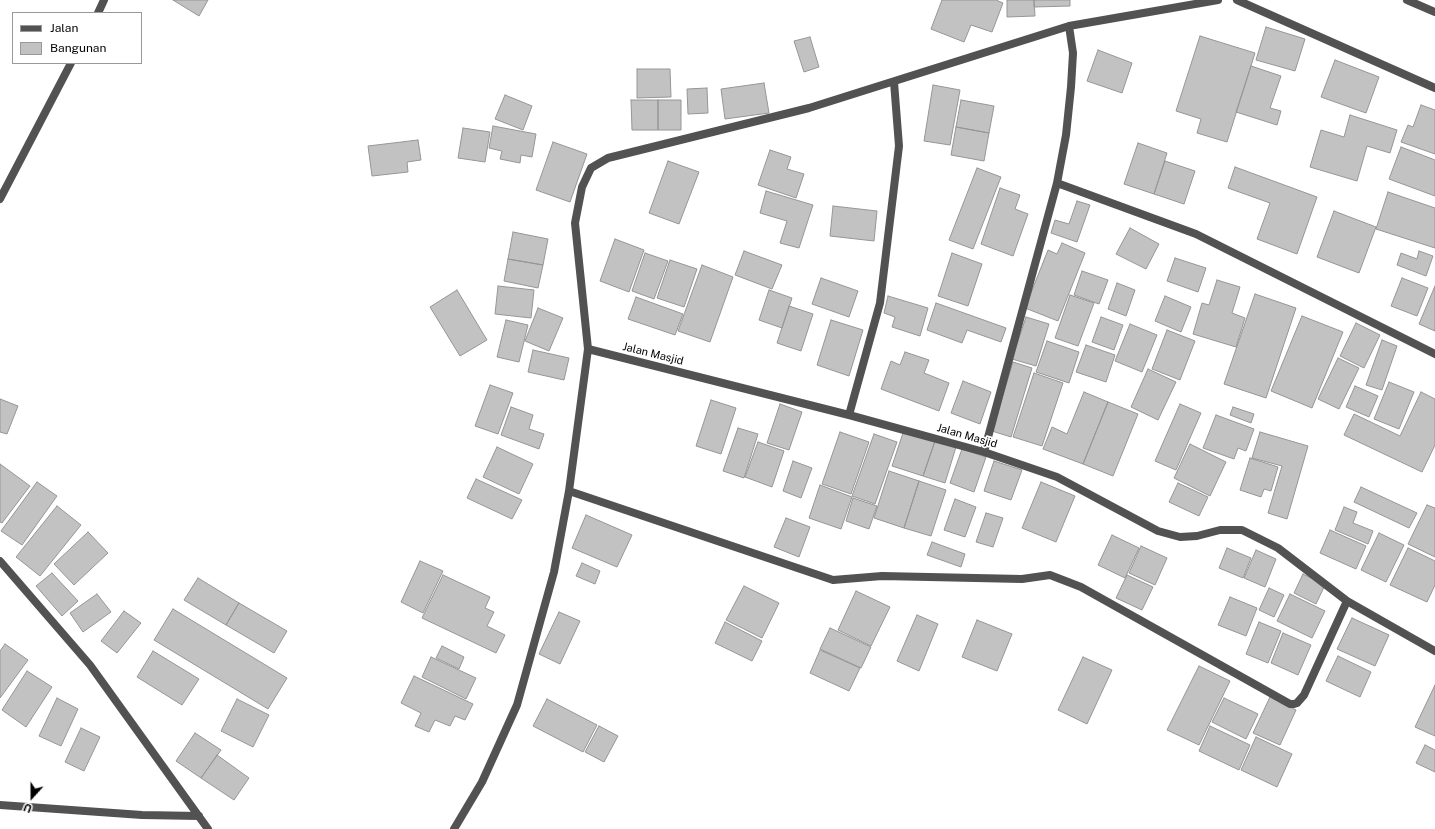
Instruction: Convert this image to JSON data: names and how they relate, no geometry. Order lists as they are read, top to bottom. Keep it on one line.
{"streets":{"street":["Jalan Masjid"]},"legend":["Jalan","Bangunan"],"north":"bottom"}
